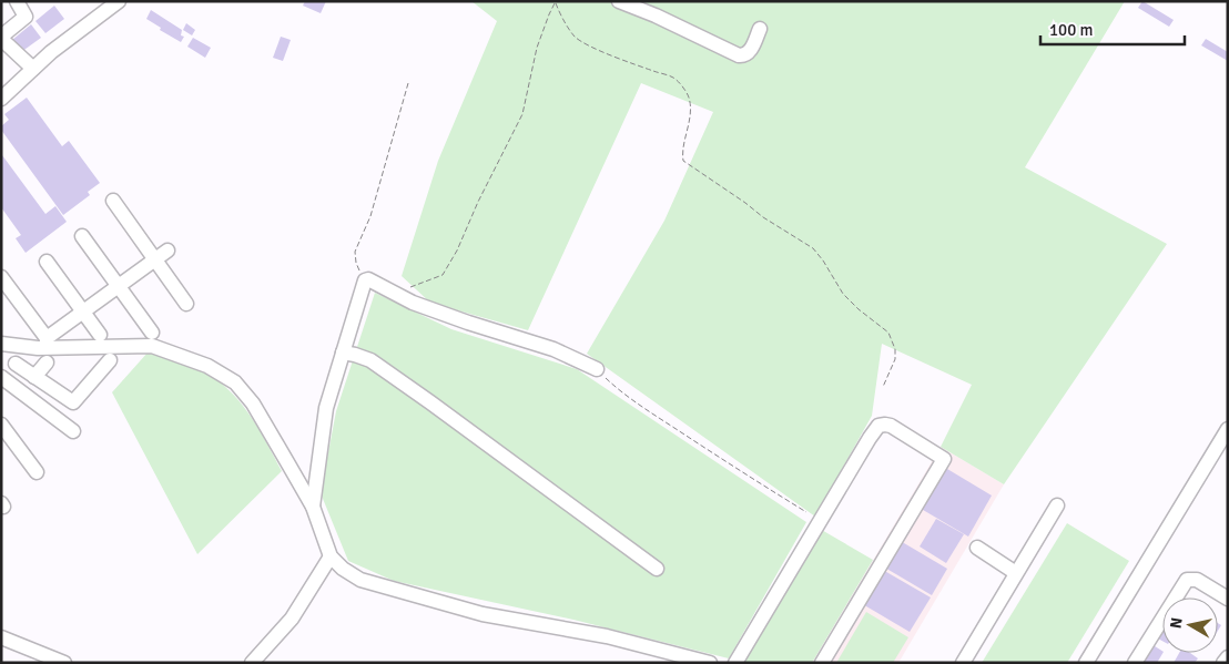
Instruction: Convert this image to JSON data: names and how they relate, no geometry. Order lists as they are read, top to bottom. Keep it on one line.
{"scale_bar":"100 m","north":"left"}
